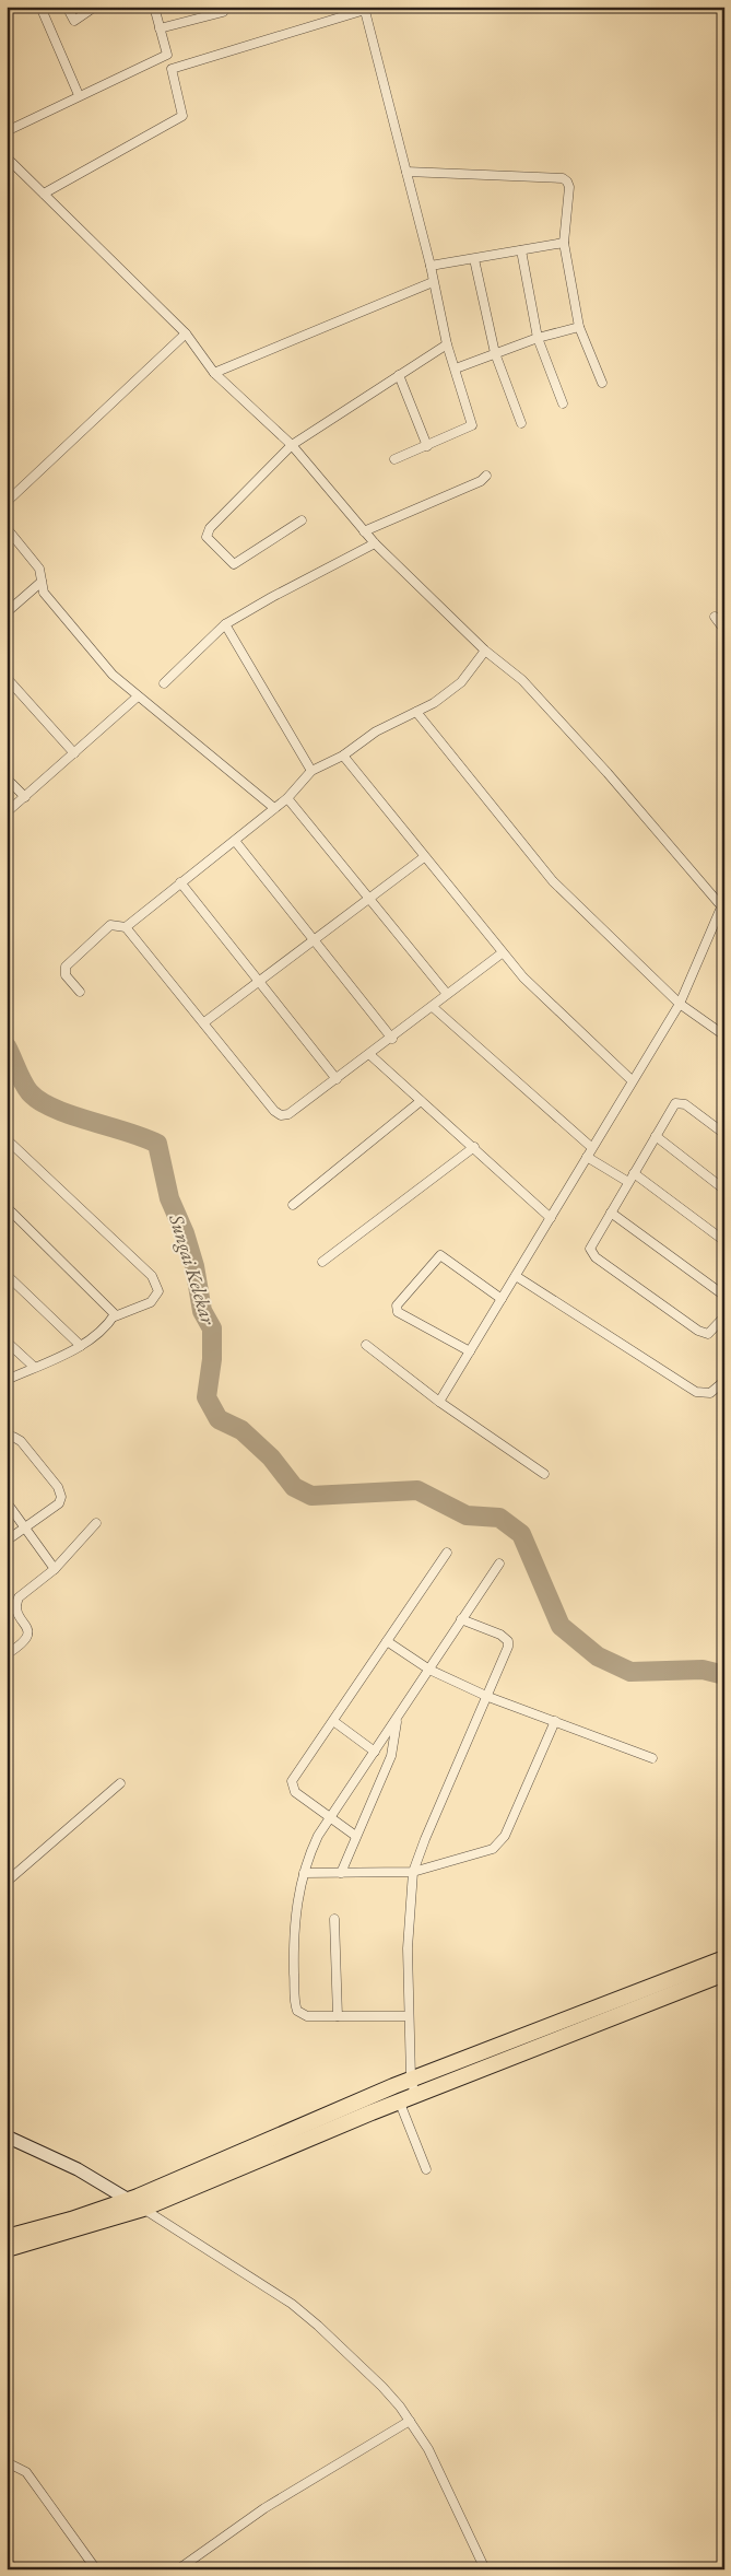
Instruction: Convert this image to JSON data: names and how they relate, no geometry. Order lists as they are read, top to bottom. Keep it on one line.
{"water":["Sungai Kelekar"]}
